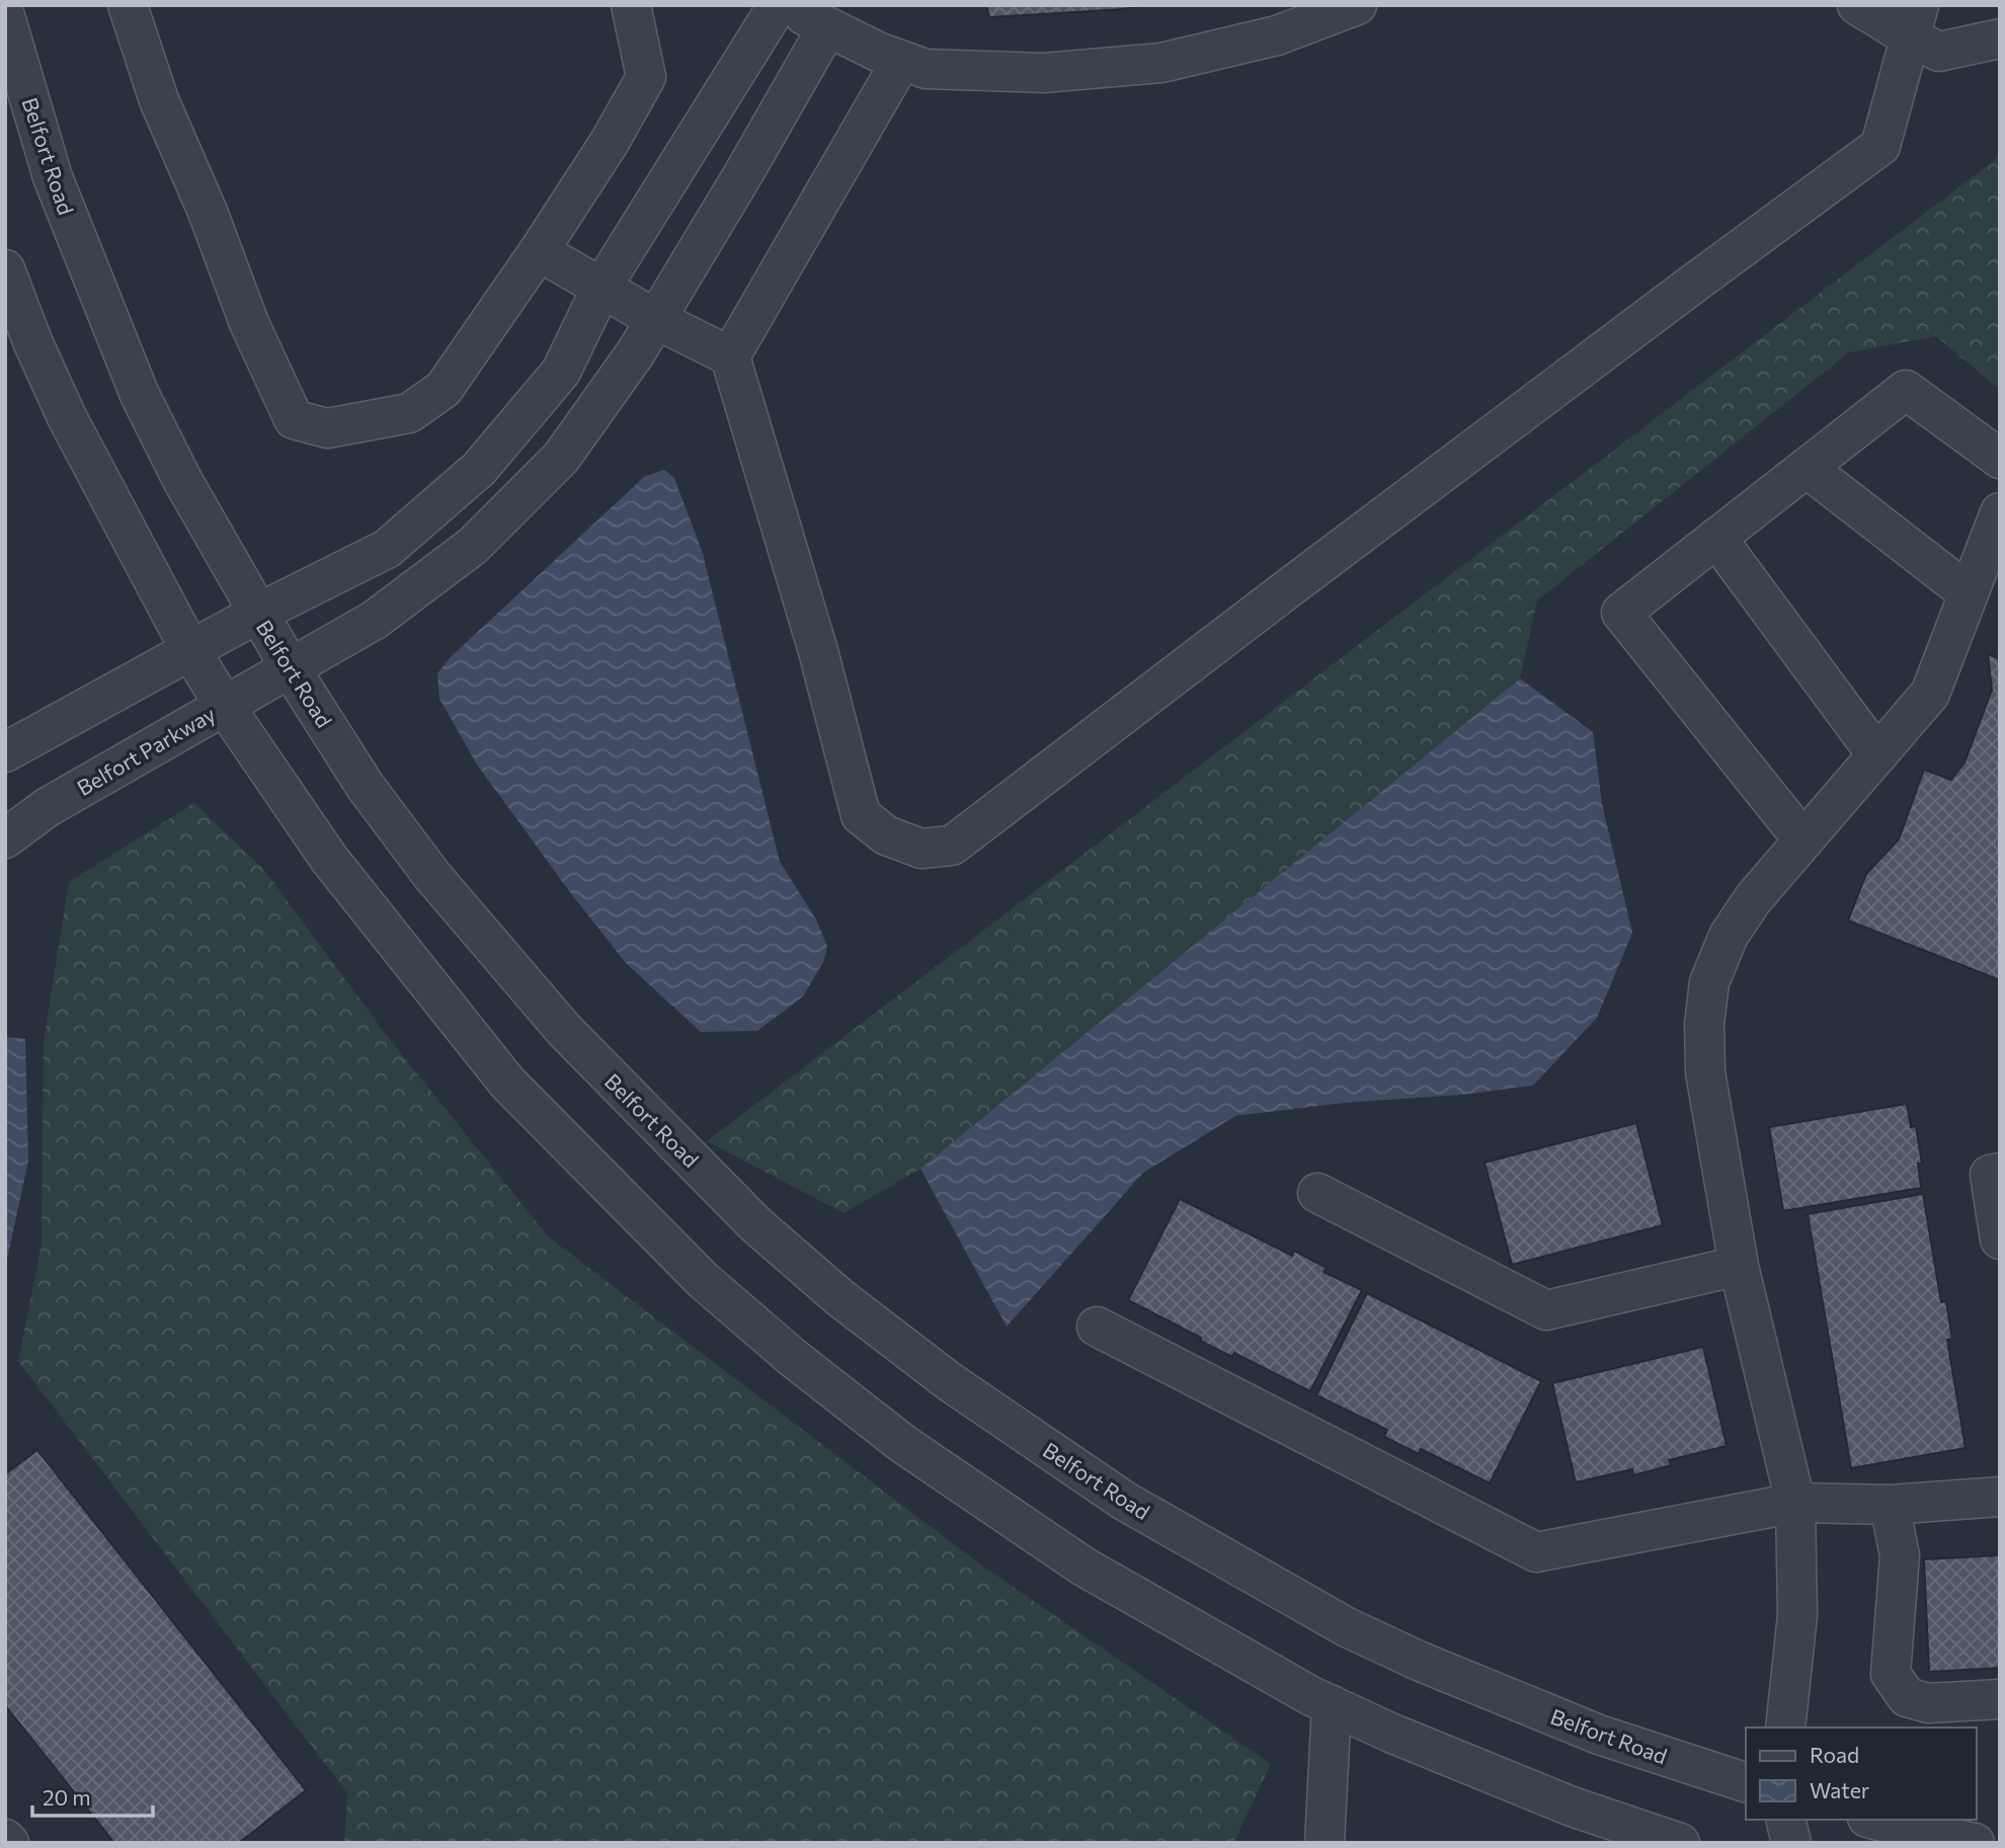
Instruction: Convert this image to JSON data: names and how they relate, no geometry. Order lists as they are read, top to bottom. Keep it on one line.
{"streets":{"street":["Belfort Road","Belfort Parkway"]},"crossings":[["Belfort Road","Belfort Parkway"]],"legend":["Road","Water"],"scale_bar":"20 m"}
